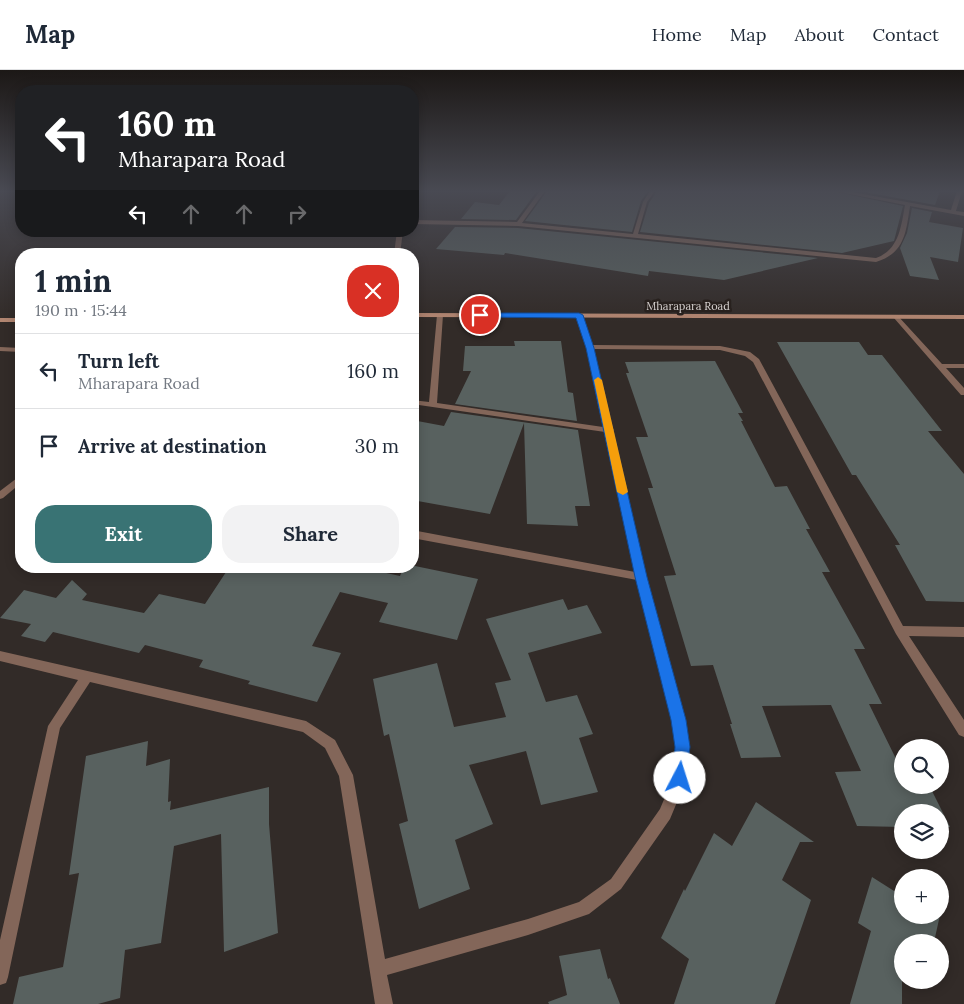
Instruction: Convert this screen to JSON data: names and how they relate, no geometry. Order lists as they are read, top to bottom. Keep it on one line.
{"streets":{"main road":["Mharapara Road"]},"page":{"header":"Map","nav":["Home","Map","About","Contact"],"turn":["160 m","Mharapara Road"],"heading":["1 min","190 m · 15:44"],"list":[{"name":"Turn left","note":"Mharapara Road","value":"160 m"},{"name":"Arrive at destination","value":"30 m"}],"buttons":["Exit","Share"],"map_buttons":["+","−"]}}
